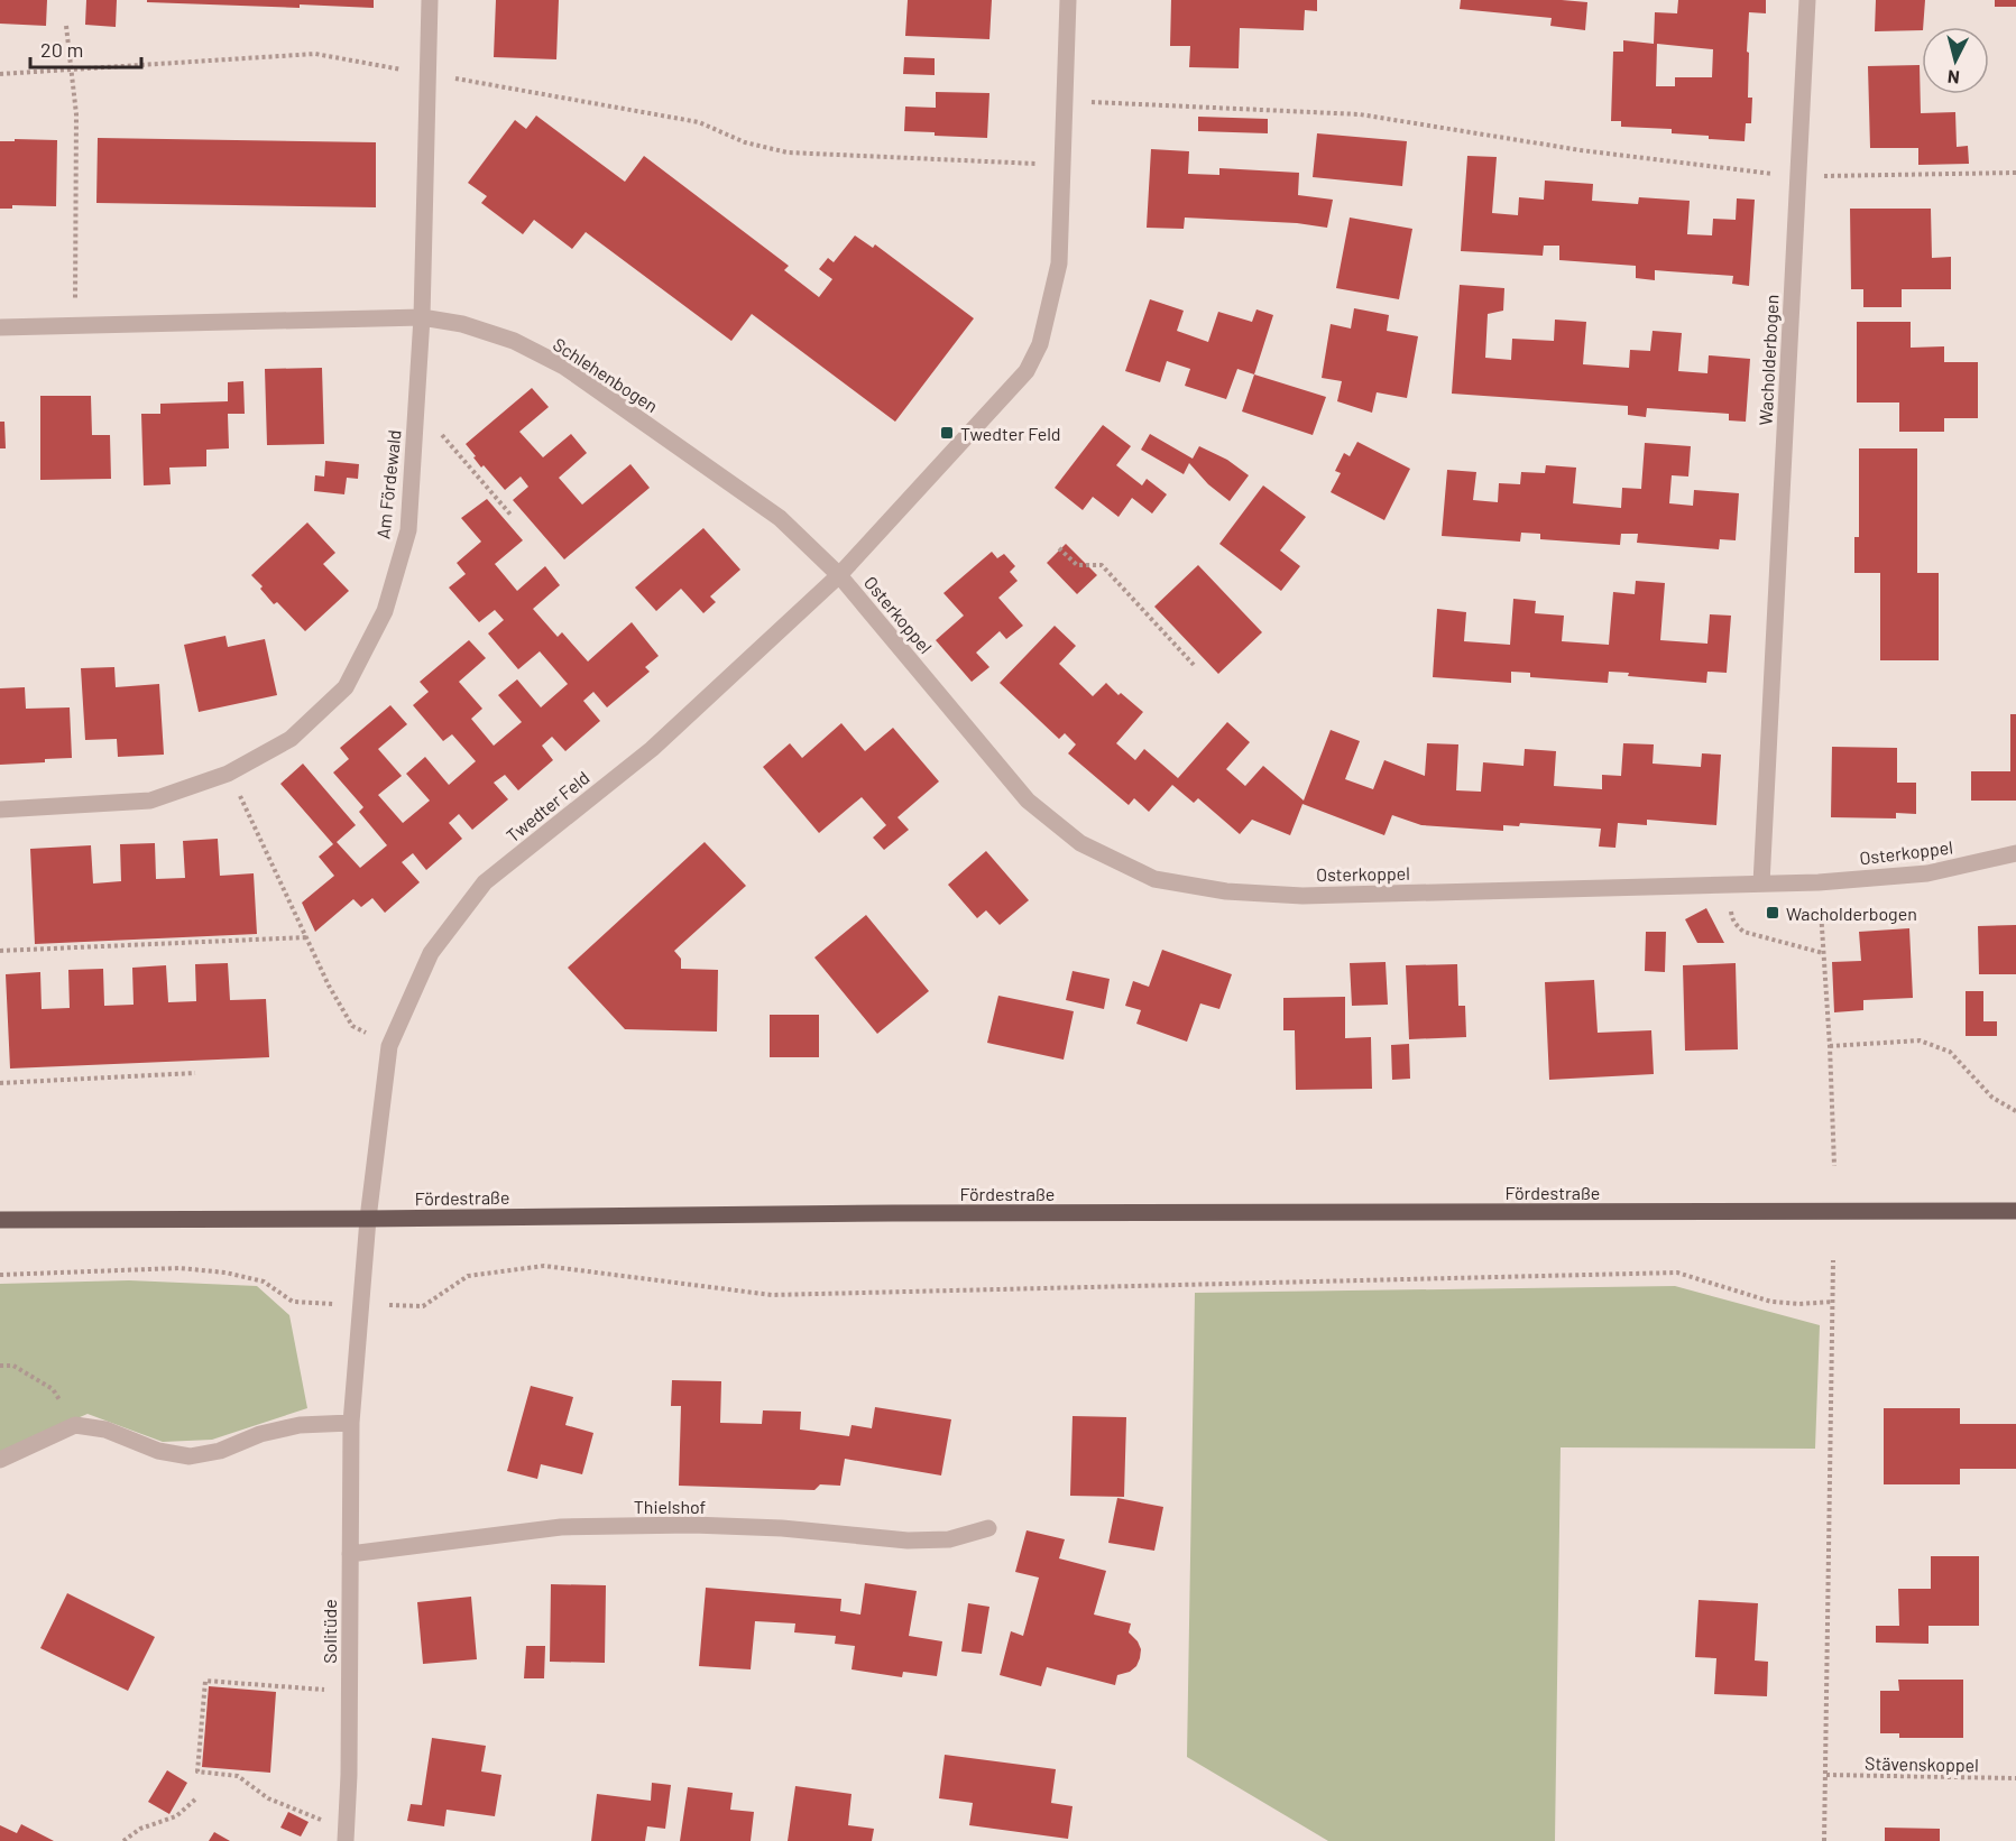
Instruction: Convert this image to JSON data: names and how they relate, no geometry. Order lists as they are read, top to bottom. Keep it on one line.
{"streets":{"main road":["Fördestraße"],"street":["Wacholderbogen","Schlehenbogen","Am Fördewald","Osterkoppel","Twedter Feld","Thielshof","Solitüde"],"path":["Stävenskoppel"]},"crossings":[["Wacholderbogen","Osterkoppel"],["Schlehenbogen","Am Fördewald"],["Schlehenbogen","Osterkoppel"],["Schlehenbogen","Twedter Feld"],["Osterkoppel","Twedter Feld"],["Twedter Feld","Fördestraße"],["Twedter Feld","Solitüde"],["Fördestraße","Solitüde"],["Thielshof","Solitüde"]],"places":{"transit":["Twedter Feld","Wacholderbogen"]},"scale_bar":"20 m","north":"bottom"}
